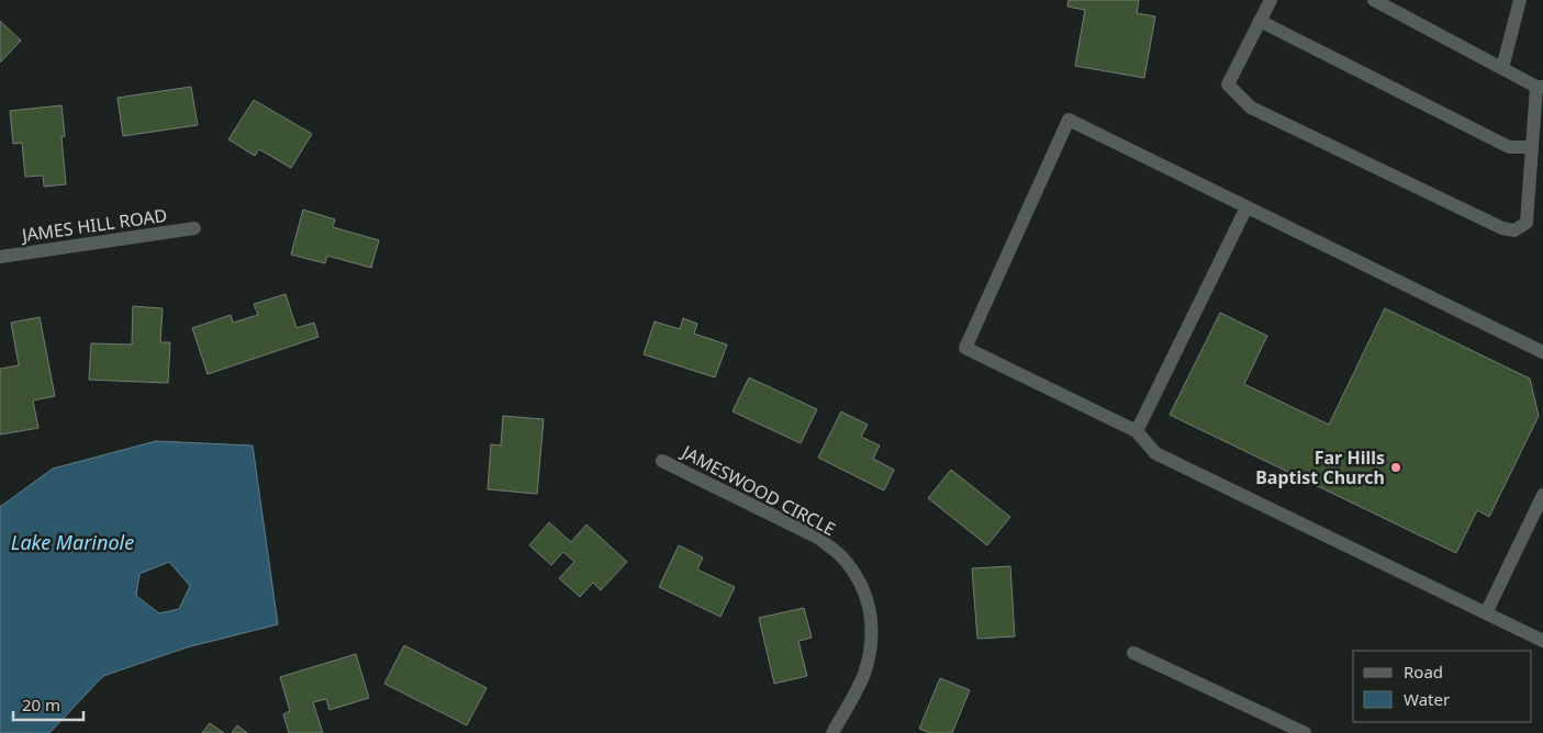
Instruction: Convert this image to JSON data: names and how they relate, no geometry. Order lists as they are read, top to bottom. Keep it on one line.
{"streets":{"street":["JAMES HILL ROAD","JAMESWOOD CIRCLE"]},"water":["Lake Marinole"],"places":["Far Hills Baptist Church"],"legend":["Road","Water"],"scale_bar":"20 m"}
